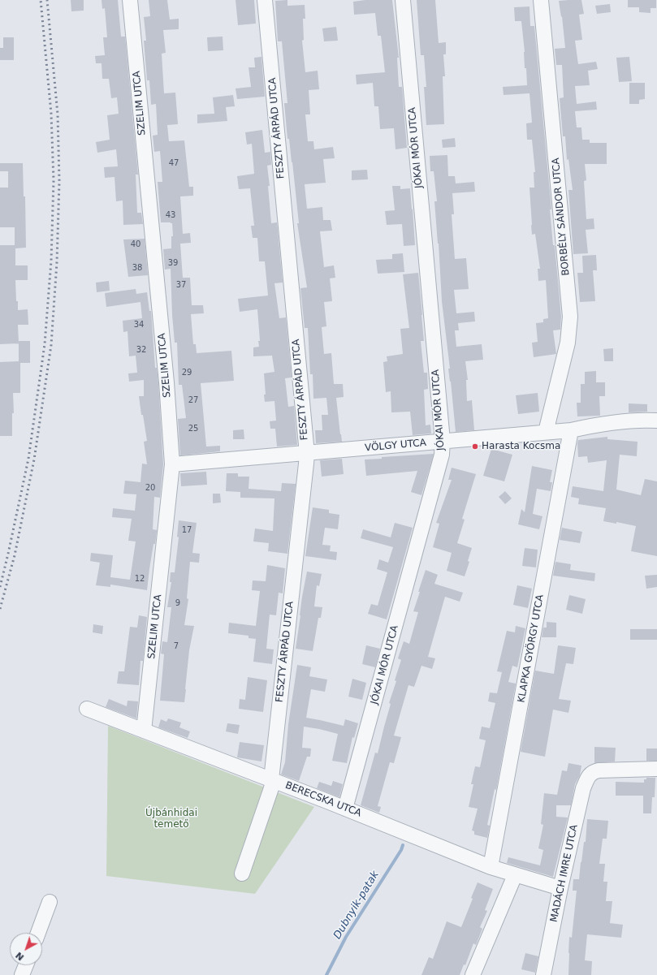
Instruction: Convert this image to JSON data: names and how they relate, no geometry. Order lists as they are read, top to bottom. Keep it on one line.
{"streets":{"street":["SZELIM UTCA","FESZTY ÁRPÁD UTCA","JÓKAI MÓR UTCA","BORBÉLY SÁNDOR UTCA","VÖLGY UTCA","KLAPKA GYÖRGY UTCA","BERECSKA UTCA","MADÁCH IMRE UTCA"]},"crossings":[["SZELIM UTCA","VÖLGY UTCA"],["SZELIM UTCA","BERECSKA UTCA"],["FESZTY ÁRPÁD UTCA","VÖLGY UTCA"],["FESZTY ÁRPÁD UTCA","BERECSKA UTCA"],["JÓKAI MÓR UTCA","VÖLGY UTCA"],["JÓKAI MÓR UTCA","BERECSKA UTCA"],["BORBÉLY SÁNDOR UTCA","VÖLGY UTCA"],["VÖLGY UTCA","KLAPKA GYÖRGY UTCA"],["KLAPKA GYÖRGY UTCA","BERECSKA UTCA"],["BERECSKA UTCA","MADÁCH IMRE UTCA"]],"water":["Dubnyik-patak"],"parks":["Újbánhidai temető"],"places":["Harasta Kocsma"],"house_numbers":["47","43","40","39","38","37","34","32","29","27","25","20","17","12","9","7"],"north":"bottom left"}
